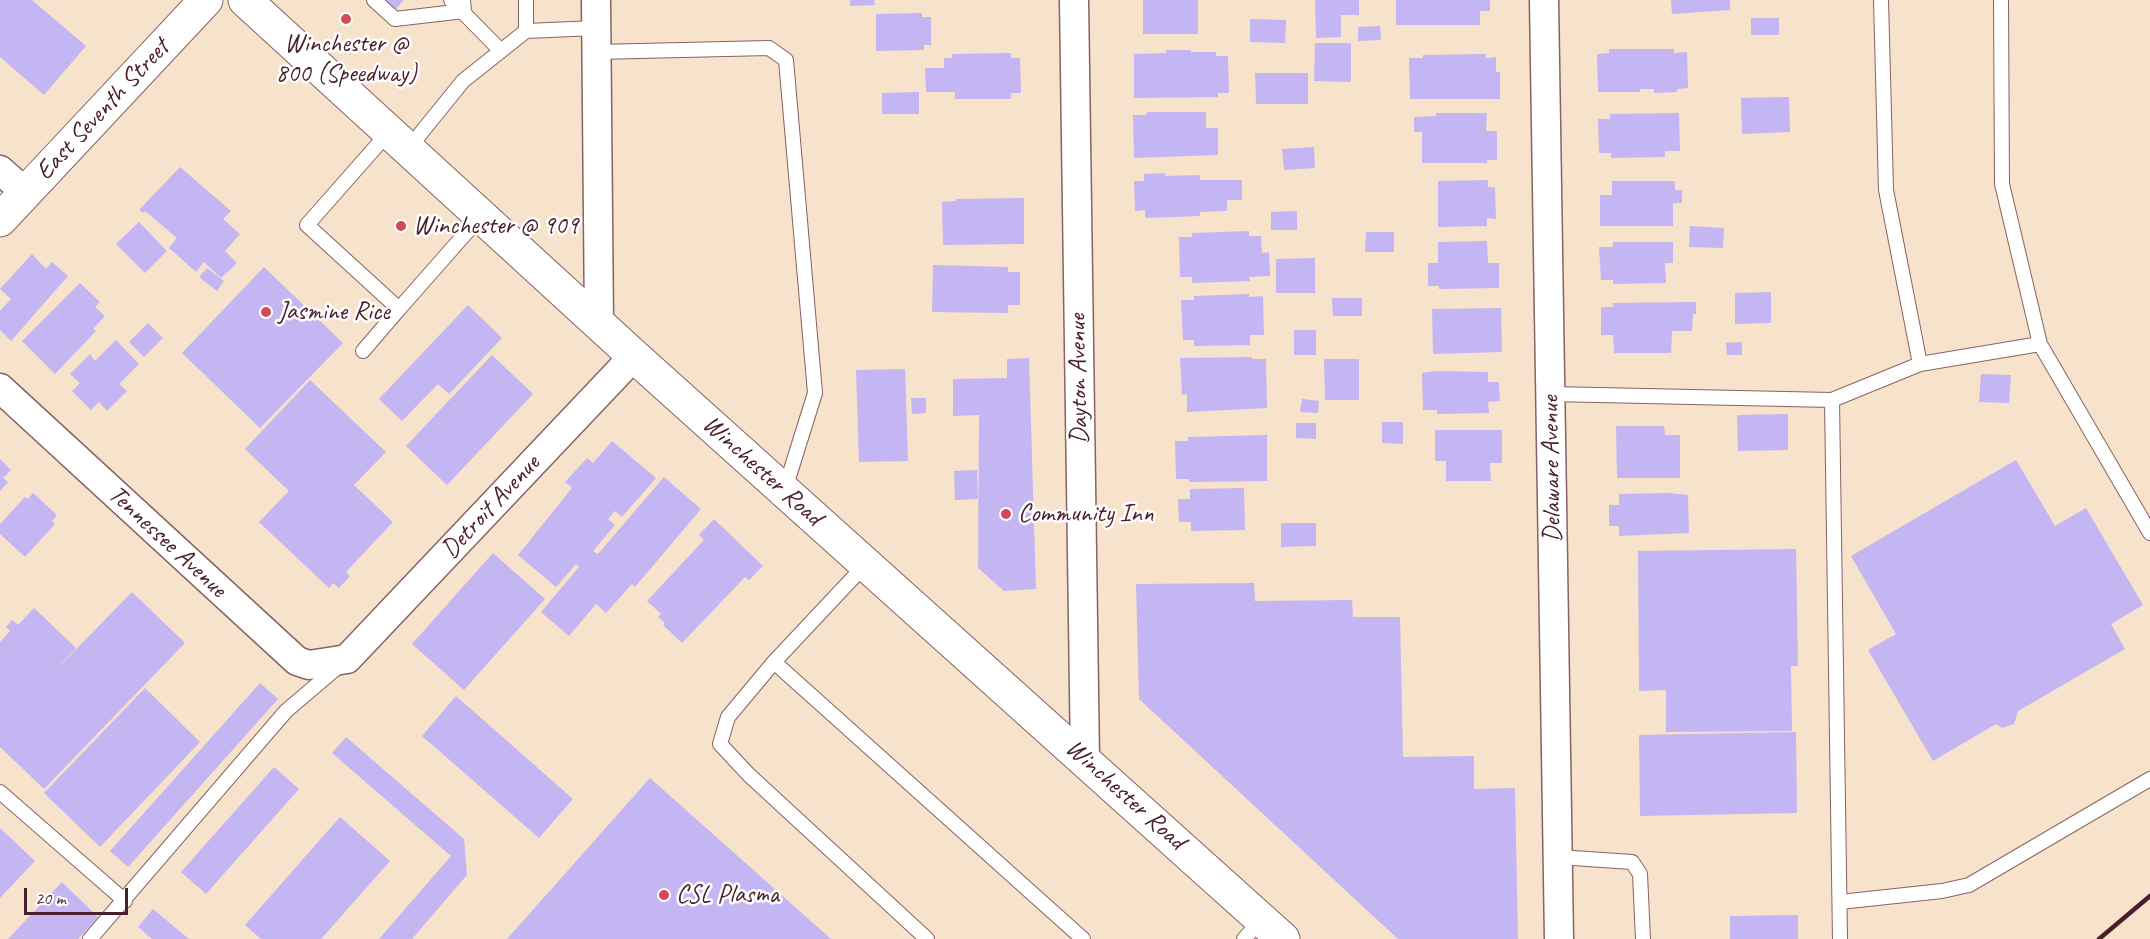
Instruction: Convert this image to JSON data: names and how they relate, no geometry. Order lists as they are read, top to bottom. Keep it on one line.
{"streets":{"main road":["East Seventh Street","Winchester Road"],"street":["Dayton Avenue","Delaware Avenue","Detroit Avenue","Tennessee Avenue"]},"crossings":[["Dayton Avenue","Winchester Road"],["Winchester Road","Detroit Avenue"],["Detroit Avenue","Tennessee Avenue"]],"places":["Winchester @ 800 (Speedway)","Winchester @ 909","Jasmine Rice","Community Inn","CSL Plasma"],"scale_bar":"20 m"}
